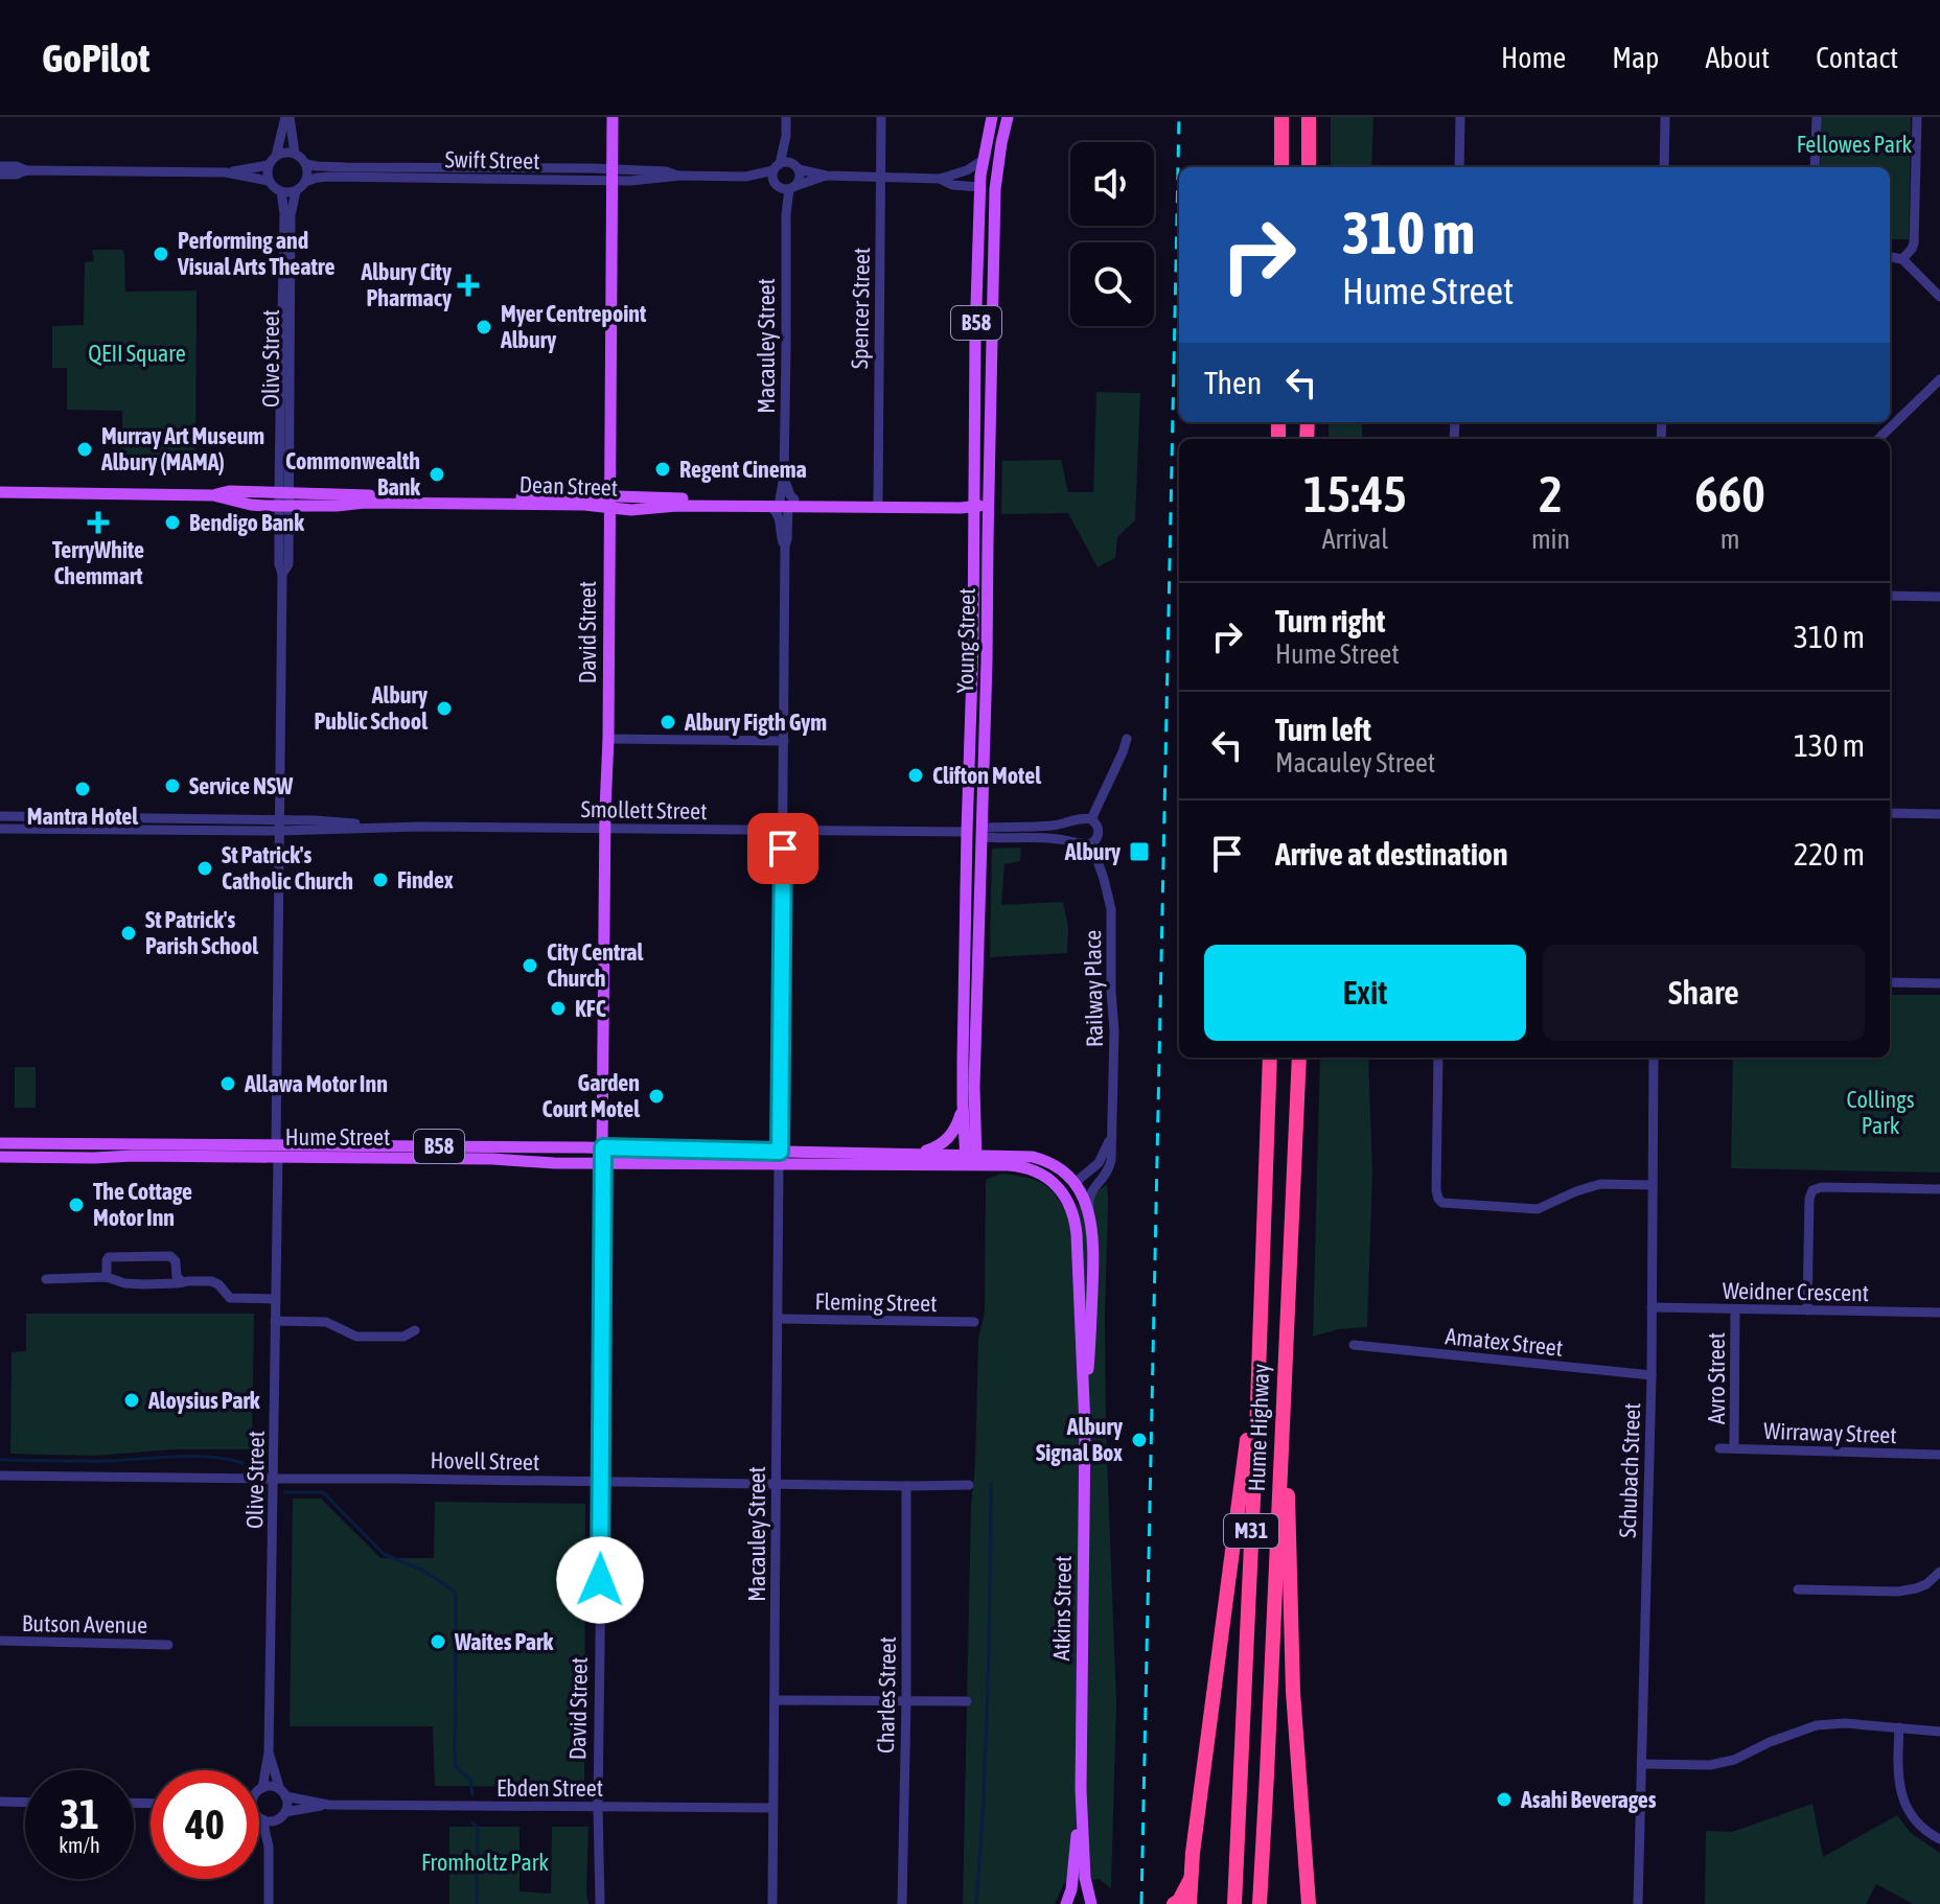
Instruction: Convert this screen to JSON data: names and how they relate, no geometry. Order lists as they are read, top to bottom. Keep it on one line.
{"streets":{"highway":["Hume Highway","M31"],"main road":["B58","Dean Street","David Street","Young Street","Hume Street","Atkins Street"],"street":["Swift Street","Spencer Street","Macauley Street","Olive Street","Smollett Street","Railway Place","Weidner Crescent","Fleming Street","Amatex Street","Avro Street","Wirraway Street","Hovell Street","Schubach Street","Butson Avenue","Charles Street","Ebden Street"]},"crossings":[["Swift Street","Macauley Street"],["Swift Street","Olive Street"],["Swift Street","David Street"],["Spencer Street","Dean Street"],["B58","Young Street"],["B58","Hume Street"],["Macauley Street","Dean Street"],["Macauley Street","Smollett Street"],["Macauley Street","Hume Street"],["Macauley Street","Fleming Street"],["Macauley Street","Hovell Street"],["Macauley Street","Ebden Street"],["Olive Street","Dean Street"],["Olive Street","Smollett Street"],["Olive Street","Hume Street"],["Olive Street","Hovell Street"],["Olive Street","Ebden Street"],["Dean Street","David Street"],["Dean Street","Young Street"],["David Street","Smollett Street"],["David Street","Hume Street"],["David Street","Hovell Street"],["David Street","Ebden Street"],["Young Street","Smollett Street"],["Young Street","Hume Street"],["Young Street","Atkins Street"],["Railway Place","Atkins Street"],["Hume Street","Atkins Street"],["Weidner Crescent","Avro Street"],["Weidner Crescent","Schubach Street"],["Amatex Street","Schubach Street"],["Avro Street","Wirraway Street"],["Hovell Street","Charles Street"]],"parks":["Fellowes Park","QEII Square","Collings Park","Fromholtz Park"],"places":{"other":["Performing and Visual Arts Theatre","Myer Centrepoint Albury","Murray Art Museum Albury (MAMA)","Regent Cinema","Commonwealth Bank","Bendigo Bank","Albury Public School","Albury Figth Gym","Clifton Motel","Service NSW","Mantra Hotel","St Patrick's Catholic Church","Findex","St Patrick's Parish School","City Central Church","KFC","Allawa Motor Inn","Garden Court Motel","The Cottage Motor Inn","Aloysius Park","Albury Signal Box","Waites Park","Asahi Beverages"],"health":["Albury City Pharmacy","TerryWhite Chemmart"],"transit":["Albury"]},"page":{"header":"GoPilot","nav":["Home","Map","About","Contact"],"turn":["310 m","Hume Street"],"then":"Then","eta":["15:45","Arrival","2","min","660","m"],"list":[{"name":"Turn right","note":"Hume Street","value":"310 m"},{"name":"Turn left","note":"Macauley Street","value":"130 m"},{"name":"Arrive at destination","value":"220 m"}],"buttons":["Exit","Share"],"speed":"31 km/h","limit":"40"}}
